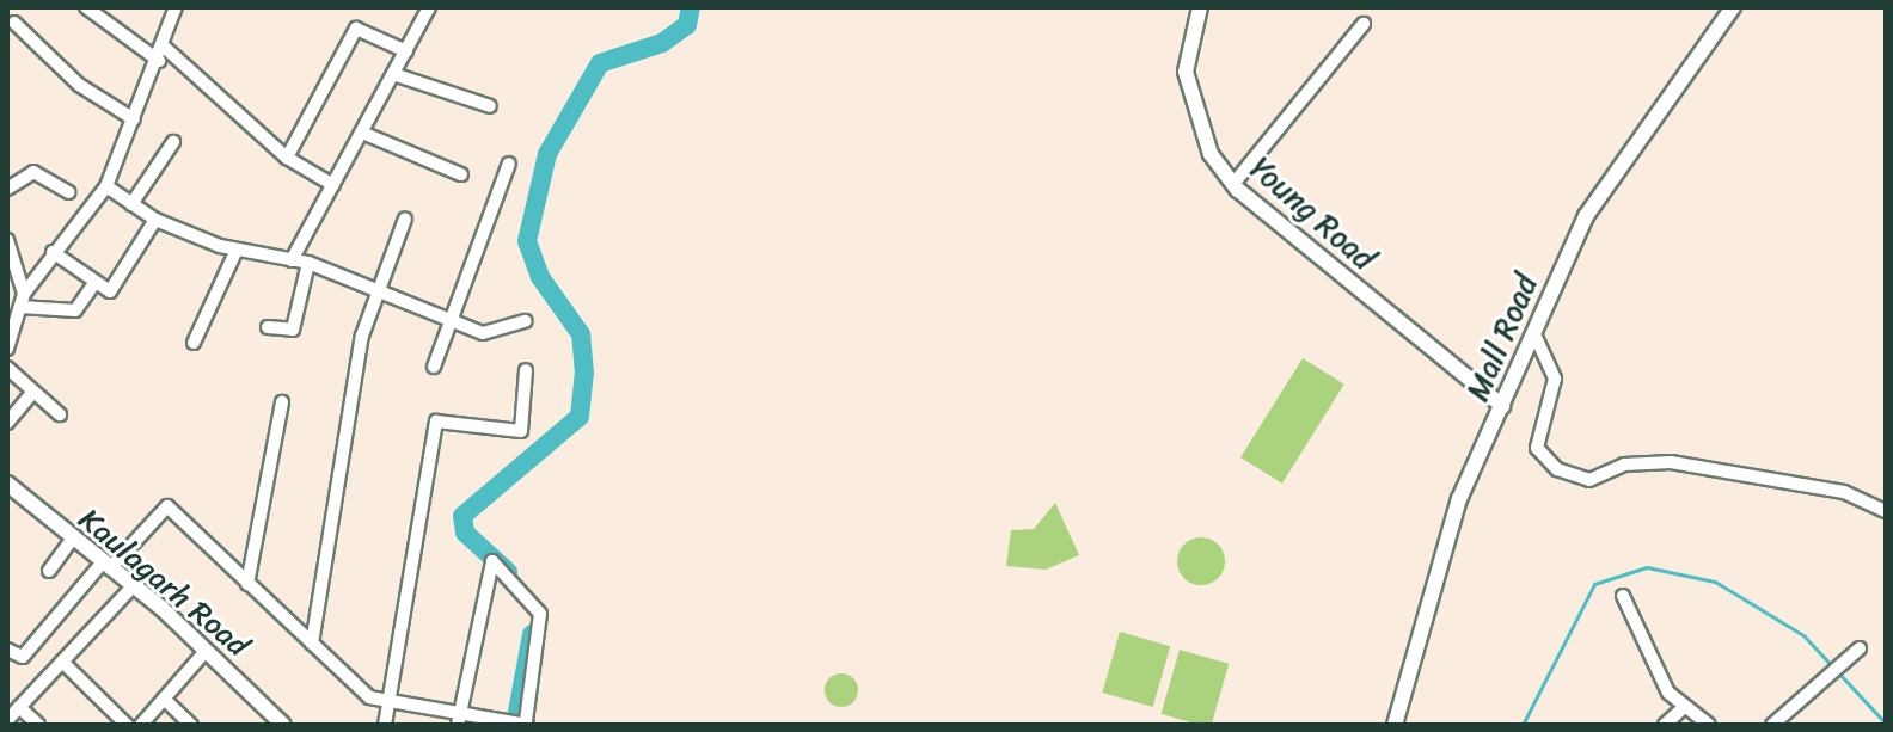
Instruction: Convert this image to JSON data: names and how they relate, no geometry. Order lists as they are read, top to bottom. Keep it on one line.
{"streets":{"street":["Young Road","Mall Road","Kaulagarh Road"]},"crossings":[["Young Road","Mall Road"]]}
